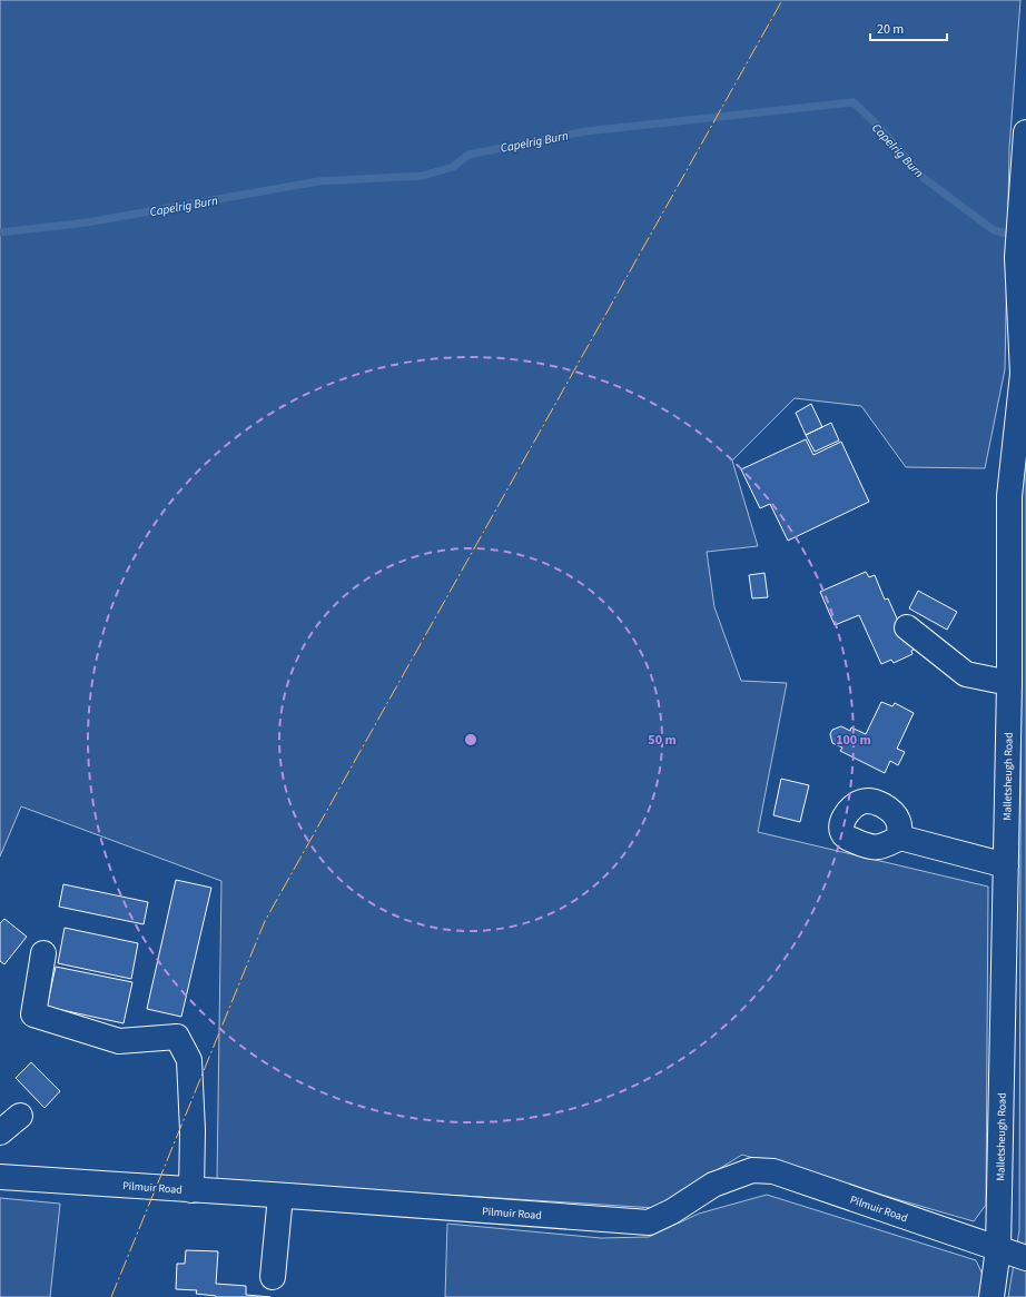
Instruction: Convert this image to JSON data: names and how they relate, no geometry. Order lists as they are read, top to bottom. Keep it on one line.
{"streets":{"street":["Malletsheugh Road","Pilmuir Road"]},"crossings":[["Malletsheugh Road","Pilmuir Road"]],"water":["Capelrig Burn"],"scale_bar":"20 m","rings":["50 m","100 m"]}
